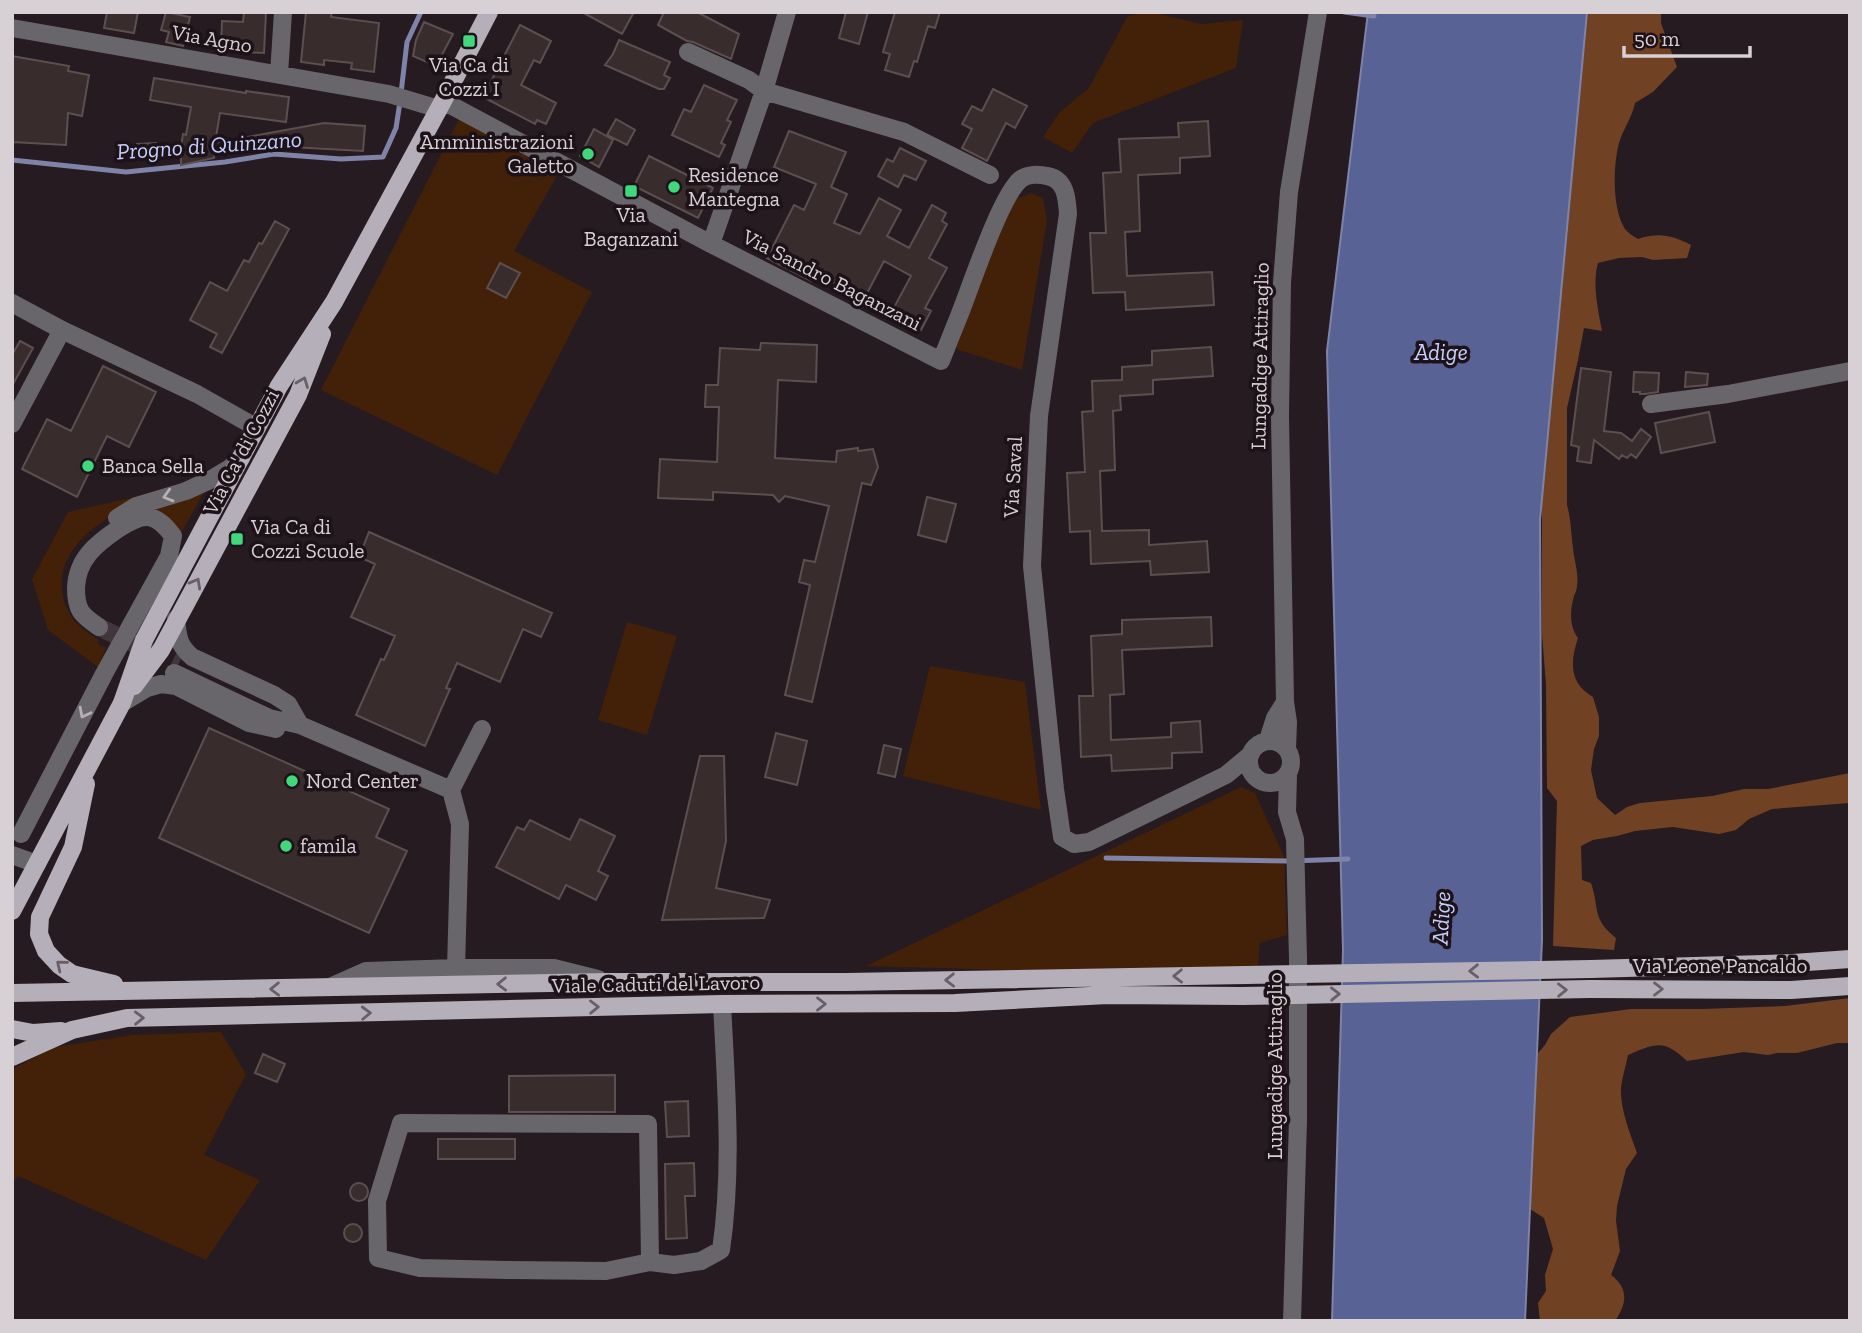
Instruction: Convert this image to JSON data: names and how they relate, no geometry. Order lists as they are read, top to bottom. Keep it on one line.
{"streets":{"main road":["Via Ca' di Cozzi","Via Leone Pancaldo","Viale Caduti del Lavoro"],"street":["Via Agno","Via Sandro Baganzani","Lungadige Attiraglio","Via Saval"]},"crossings":[["Via Agno","Via Sandro Baganzani"],["Via Agno","Via Ca' di Cozzi"],["Via Sandro Baganzani","Via Ca' di Cozzi"],["Via Sandro Baganzani","Via Saval"],["Lungadige Attiraglio","Via Saval"],["Via Ca' di Cozzi","Viale Caduti del Lavoro"],["Via Leone Pancaldo","Viale Caduti del Lavoro"]],"water":["Progno di Quinzano","Adige"],"places":{"transit":["Via Ca di Cozzi I","Via Baganzani","Via Ca di Cozzi Scuole"],"other":["Amministrazioni Galetto","Residence Mantegna","Banca Sella","Nord Center","famila"]},"scale_bar":"50 m"}
